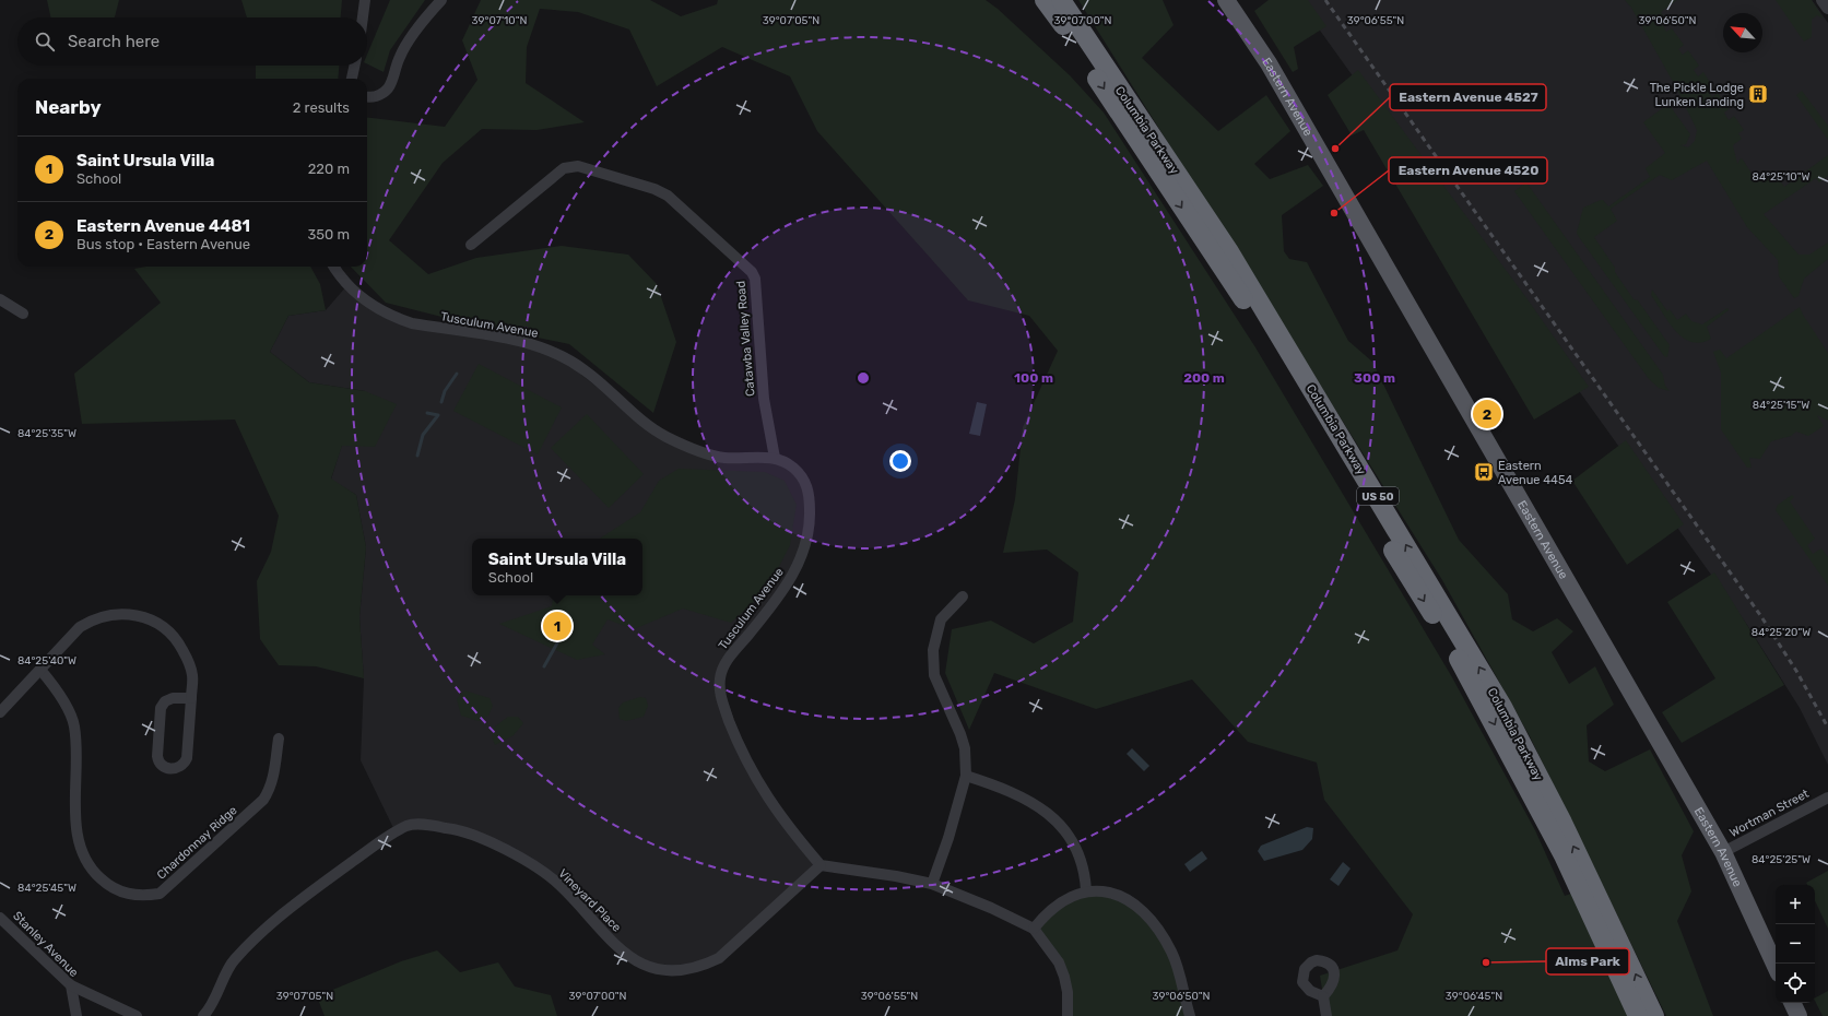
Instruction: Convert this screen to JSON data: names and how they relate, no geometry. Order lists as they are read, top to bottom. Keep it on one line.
{"streets":{"highway":["Columbia Parkway","US 50"],"main road":["Eastern Avenue"],"street":["Tusculum Avenue","Catawba Valley Road","Wortman Street","Chardonnay Ridge","Vineyard Place","Stanley Avenue"]},"crossings":[["Eastern Avenue","Wortman Street"],["Tusculum Avenue","Catawba Valley Road"],["Tusculum Avenue","Vineyard Place"]],"places":{"building":["The Pickle Lodge Lunken Landing"],"other":["Eastern Avenue 4527","Eastern Avenue 4520","Alms Park"],"bus stop":["Eastern Avenue 4454"]},"north":"top left","page":{"search":"Search here","heading":["Nearby","2 results"],"list":[{"mark":"1","name":"Saint Ursula Villa","note":"School","value":"220 m"},{"mark":"2","name":"Eastern Avenue 4481","note":"Bus stop · Eastern Avenue","value":"350 m"}],"pins":["2","1"],"popup":["Saint Ursula Villa","School"],"map_buttons":["+","−"]},"coordinates":["39°07'10\"N","39°07'05\"N","39°07'00\"N","39°06'50\"N","39°06'55\"N","84°25'10\"W","84°25'15\"W","84°25'35\"W","84°25'20\"W","84°25'40\"W","84°25'25\"W","84°25'45\"W","39°06'45\"N"],"rings":["100 m","200 m","300 m"]}
